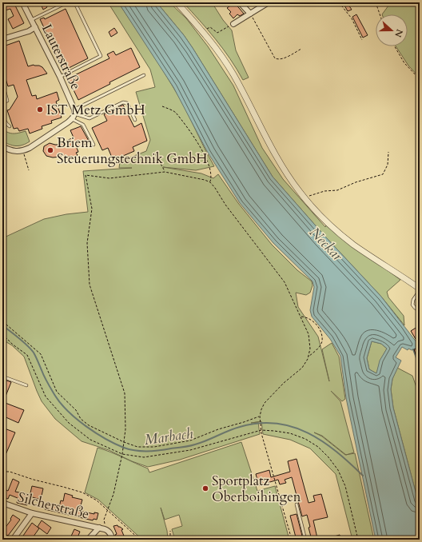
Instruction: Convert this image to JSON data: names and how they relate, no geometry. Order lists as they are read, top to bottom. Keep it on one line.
{"streets":{"street":["Lauterstraße","Silcherstraße"]},"water":["Neckar","Marbach"],"places":["IST Metz GmbH","Briem Steuerungstechnik GmbH","Sportplatz Oberboihingen"],"north":"right"}
